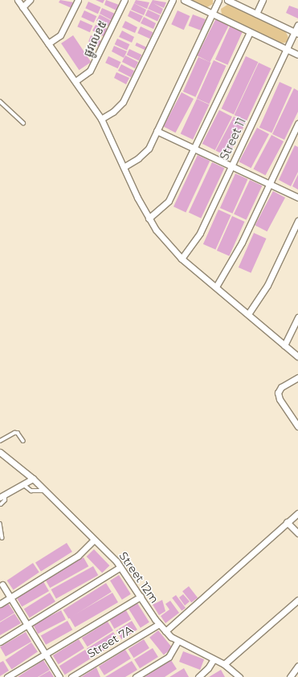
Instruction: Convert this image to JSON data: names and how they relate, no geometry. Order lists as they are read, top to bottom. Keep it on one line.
{"streets":{"street":["ផ្លូវលេខ៥","Street 11","Street 12m","Street 7A"]},"crossings":[["Street 12m","Street 7A"]]}
